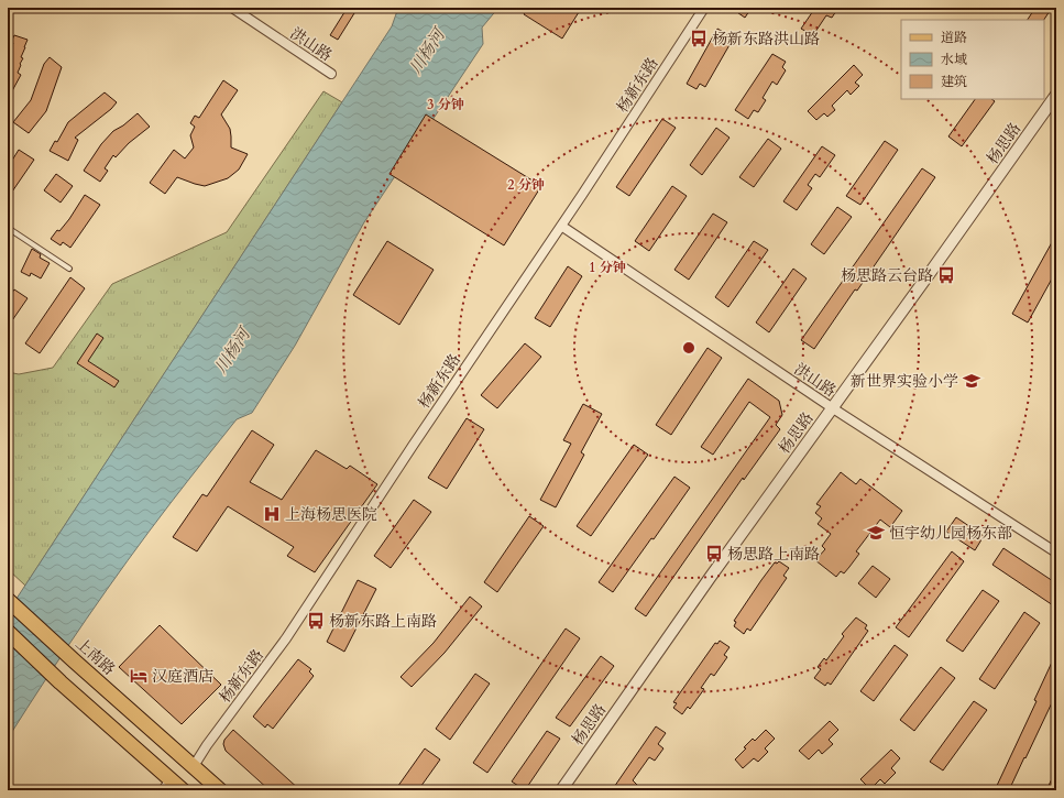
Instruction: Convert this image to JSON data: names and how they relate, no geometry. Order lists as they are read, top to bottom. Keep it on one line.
{"streets":{"main road":["上南路"],"street":["洪山路","杨新东路","杨思路"]},"crossings":[["洪山路","杨新东路"],["洪山路","杨思路"],["杨新东路","上南路"]],"water":["川杨河"],"places":{"bus stop":["杨新东路洪山路","杨思路云台路","杨思路上南路","杨新东路上南路"],"school or university":["新世界实验小学","恒宇幼儿园杨东部"],"hospital":["上海杨思医院"],"hotel":["汉庭酒店"]},"legend":["道路","水域","建筑"],"rings":["3 分钟","2 分钟","1 分钟"]}
